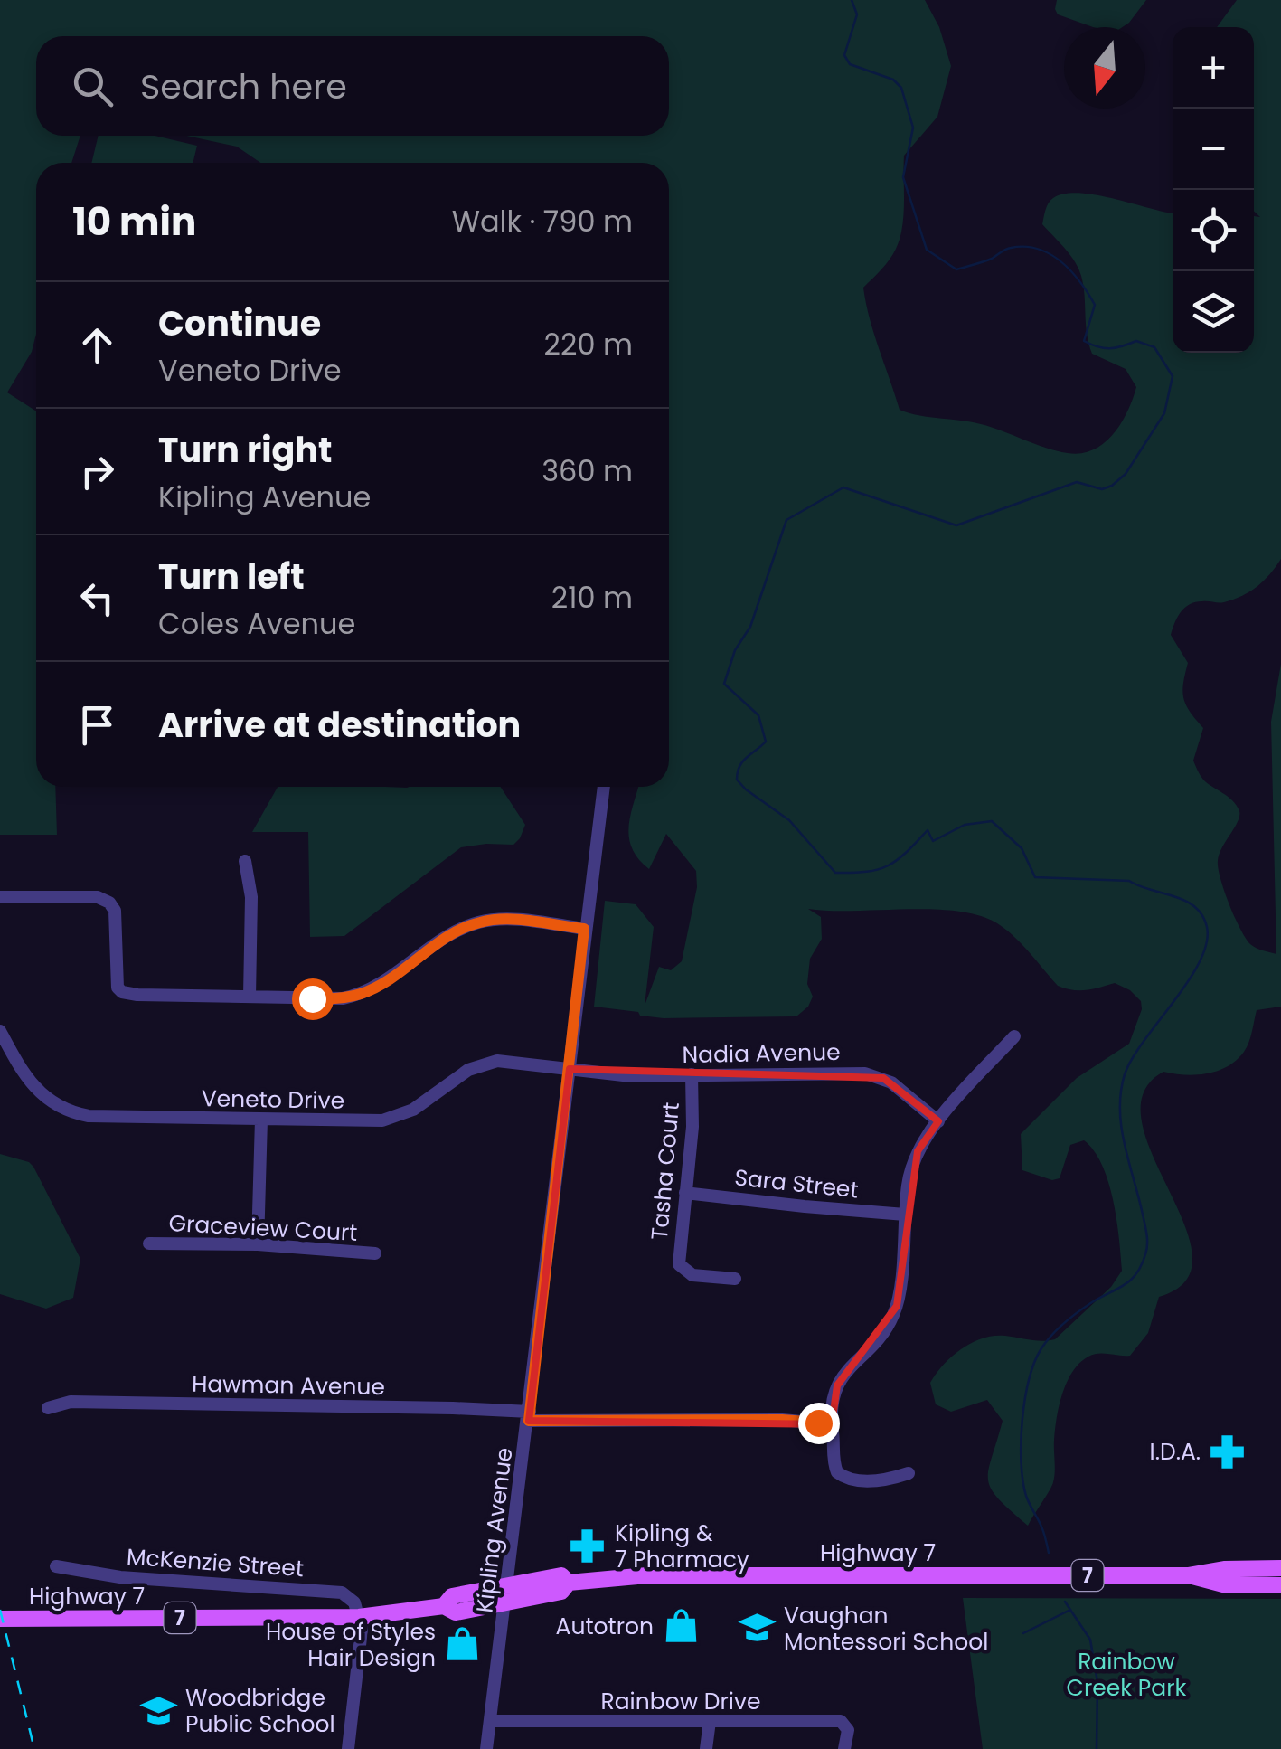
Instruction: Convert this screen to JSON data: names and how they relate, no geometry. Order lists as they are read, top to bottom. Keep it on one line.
{"streets":{"main road":["Highway 7","7"],"street":["Nadia Avenue","Veneto Drive","Tasha Court","Sara Street","Graceview Court","Hawman Avenue","Kipling Avenue","McKenzie Street","Rainbow Drive"]},"crossings":[["Nadia Avenue","Veneto Drive"],["Nadia Avenue","Tasha Court"],["Nadia Avenue","Kipling Avenue"],["Veneto Drive","Kipling Avenue"],["Tasha Court","Sara Street"],["Hawman Avenue","Kipling Avenue"],["Kipling Avenue","Highway 7"],["Kipling Avenue","Rainbow Drive"],["Highway 7","McKenzie Street"]],"parks":["Rainbow Creek Park"],"places":{"pharmacy":["I.D.A.","Kipling & 7 Pharmacy"],"shop":["Autotron","House of Styles Hair Design"],"school or university":["Vaughan Montessori School","Woodbridge Public School"]},"north":"bottom","page":{"map_buttons":["+","−"],"search":"Search here","heading":["10 min","Walk · 790 m"],"list":[["Continue","Veneto Drive","220 m"],["Turn right","Kipling Avenue","360 m"],["Turn left","Coles Avenue","210 m"],"Arrive at destination"]}}
